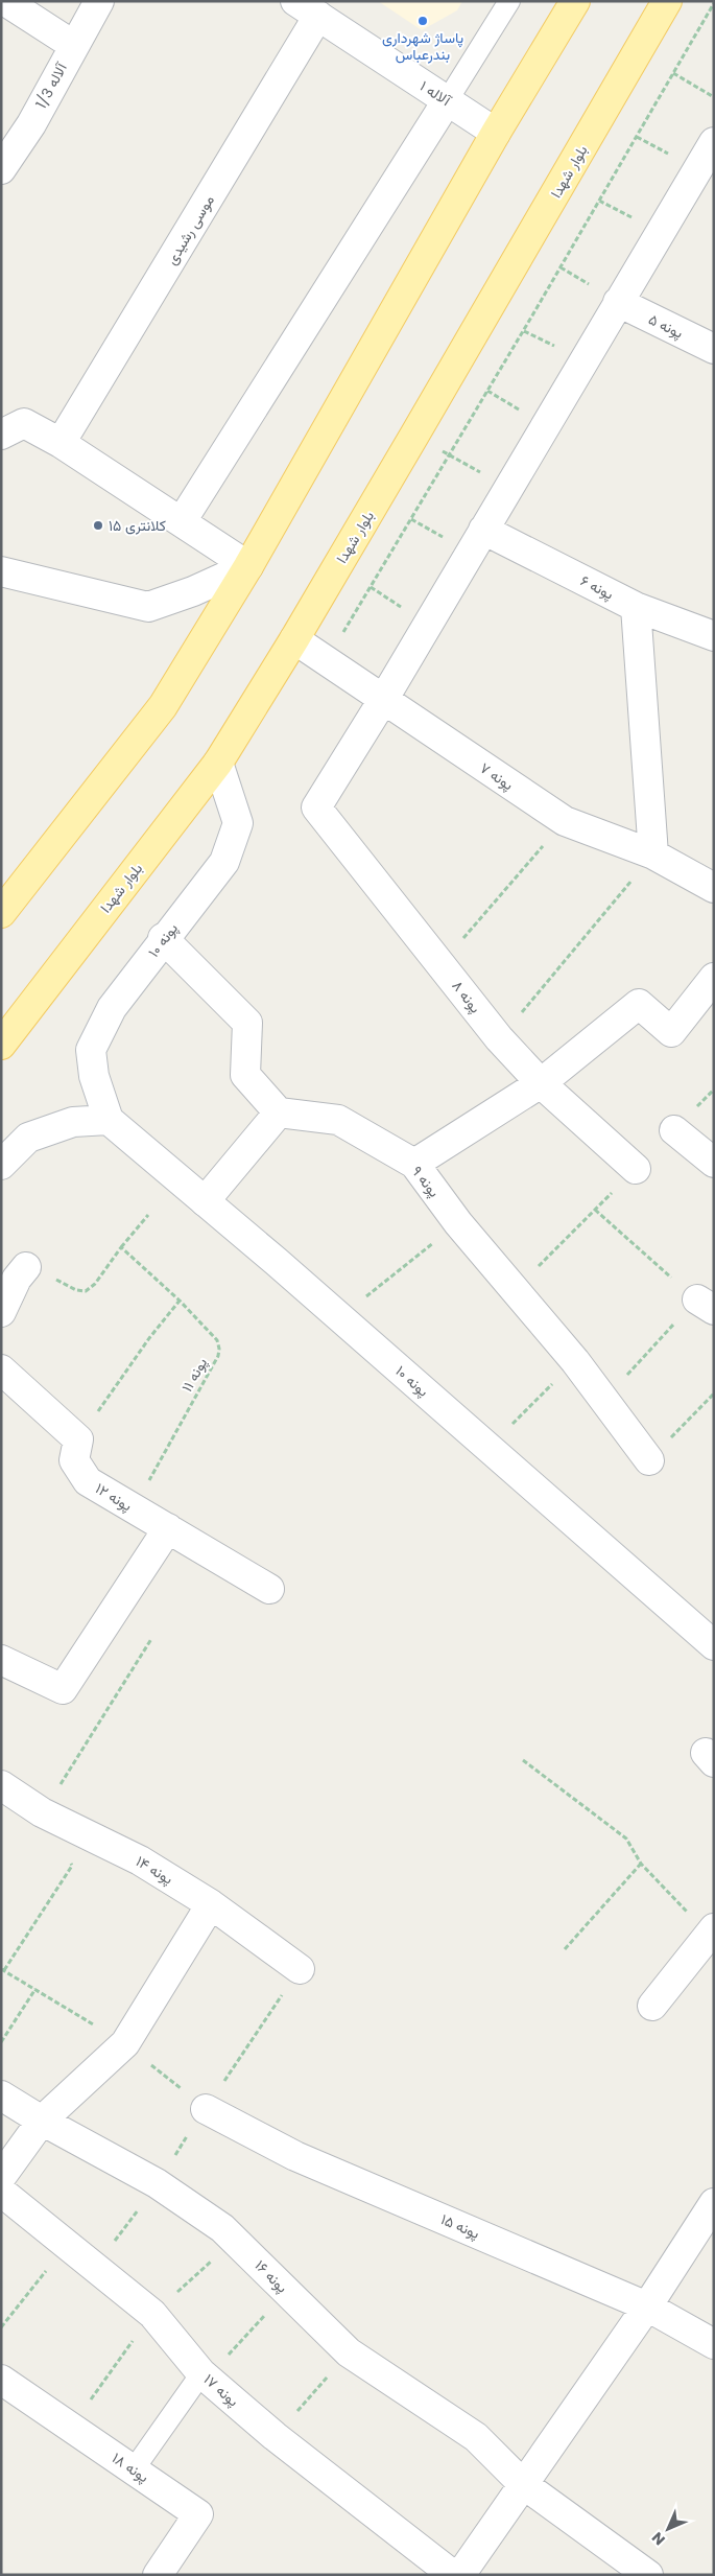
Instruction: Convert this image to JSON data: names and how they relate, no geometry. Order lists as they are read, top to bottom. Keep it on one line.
{"streets":{"main road":["بلوار شهدا"],"street":["آلاله 1/3","آلاله ۱","موسی رشیدی","پونه ۵","پونه ۶","پونه ۷","پونه ۱۰","پونه ۸","پونه ۹","پونه ۱۲","پونه ۱۴","پونه ۱۵","پونه ۱۶","پونه ۱۷","پونه ۱۸"],"path":["پونه ۱۱"]},"crossings":[["آلاله ۱","موسی رشیدی"],["بلوار شهدا","پونه ۷"],["بلوار شهدا","پونه ۱۰"],["پونه ۷","پونه ۸"],["پونه ۱۱","پونه ۱۲"]],"places":["پاساژ شهرداری بندرعباس","کلانتری ۱۵"],"north":"bottom left"}
